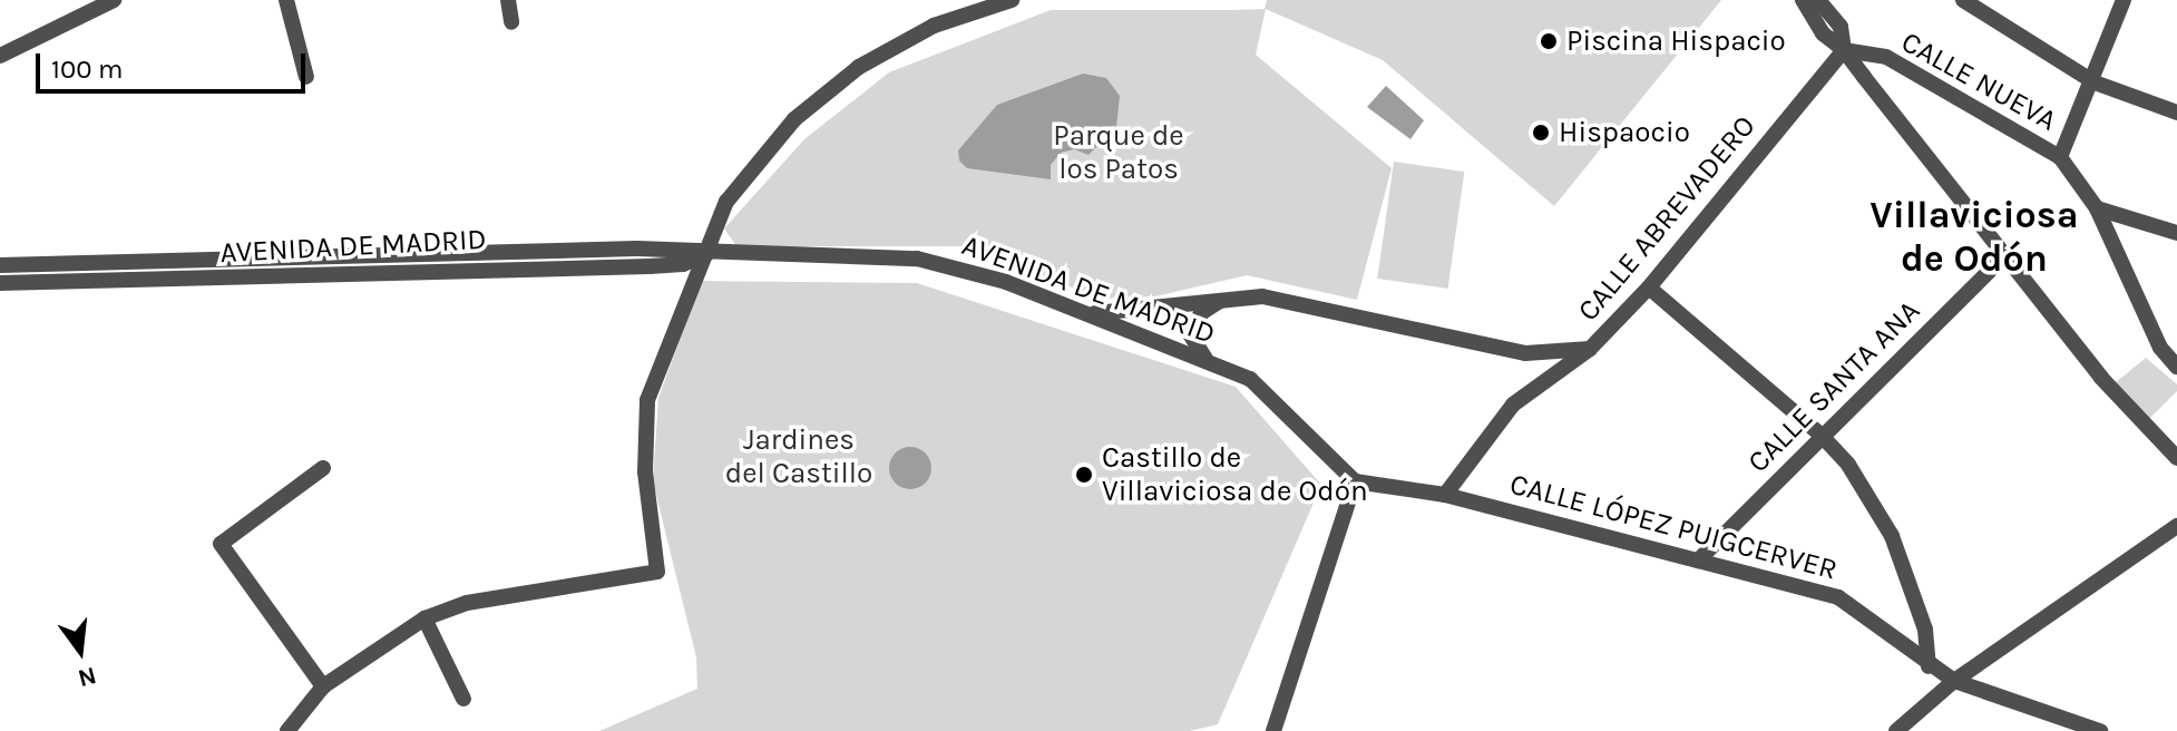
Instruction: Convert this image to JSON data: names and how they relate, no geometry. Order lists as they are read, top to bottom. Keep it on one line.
{"streets":{"street":["CALLE NUEVA","CALLE ABREVADERO","AVENIDA DE MADRID","CALLE SANTA ANA","CALLE LÓPEZ PUIGCERVER"]},"crossings":[["CALLE NUEVA","CALLE ABREVADERO"],["CALLE ABREVADERO","CALLE LÓPEZ PUIGCERVER"],["AVENIDA DE MADRID","CALLE LÓPEZ PUIGCERVER"],["CALLE SANTA ANA","CALLE LÓPEZ PUIGCERVER"]],"districts":["Villaviciosa de Odón"],"parks":["Parque de los Patos","Jardines del Castillo"],"places":["Piscina Hispacio","Hispaocio","Castillo de Villaviciosa de Odón"],"scale_bar":"100 m","north":"bottom"}
